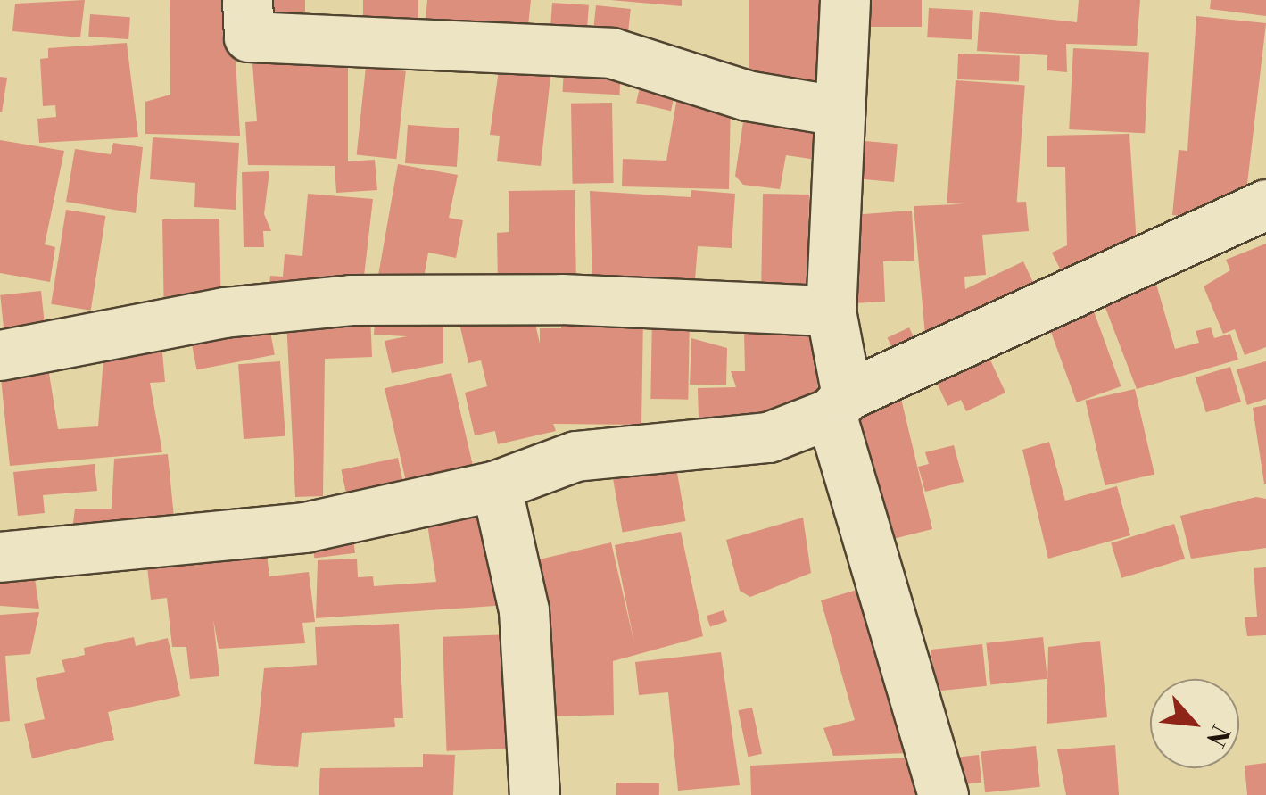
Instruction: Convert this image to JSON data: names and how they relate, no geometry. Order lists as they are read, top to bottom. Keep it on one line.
{"north":"bottom right"}
